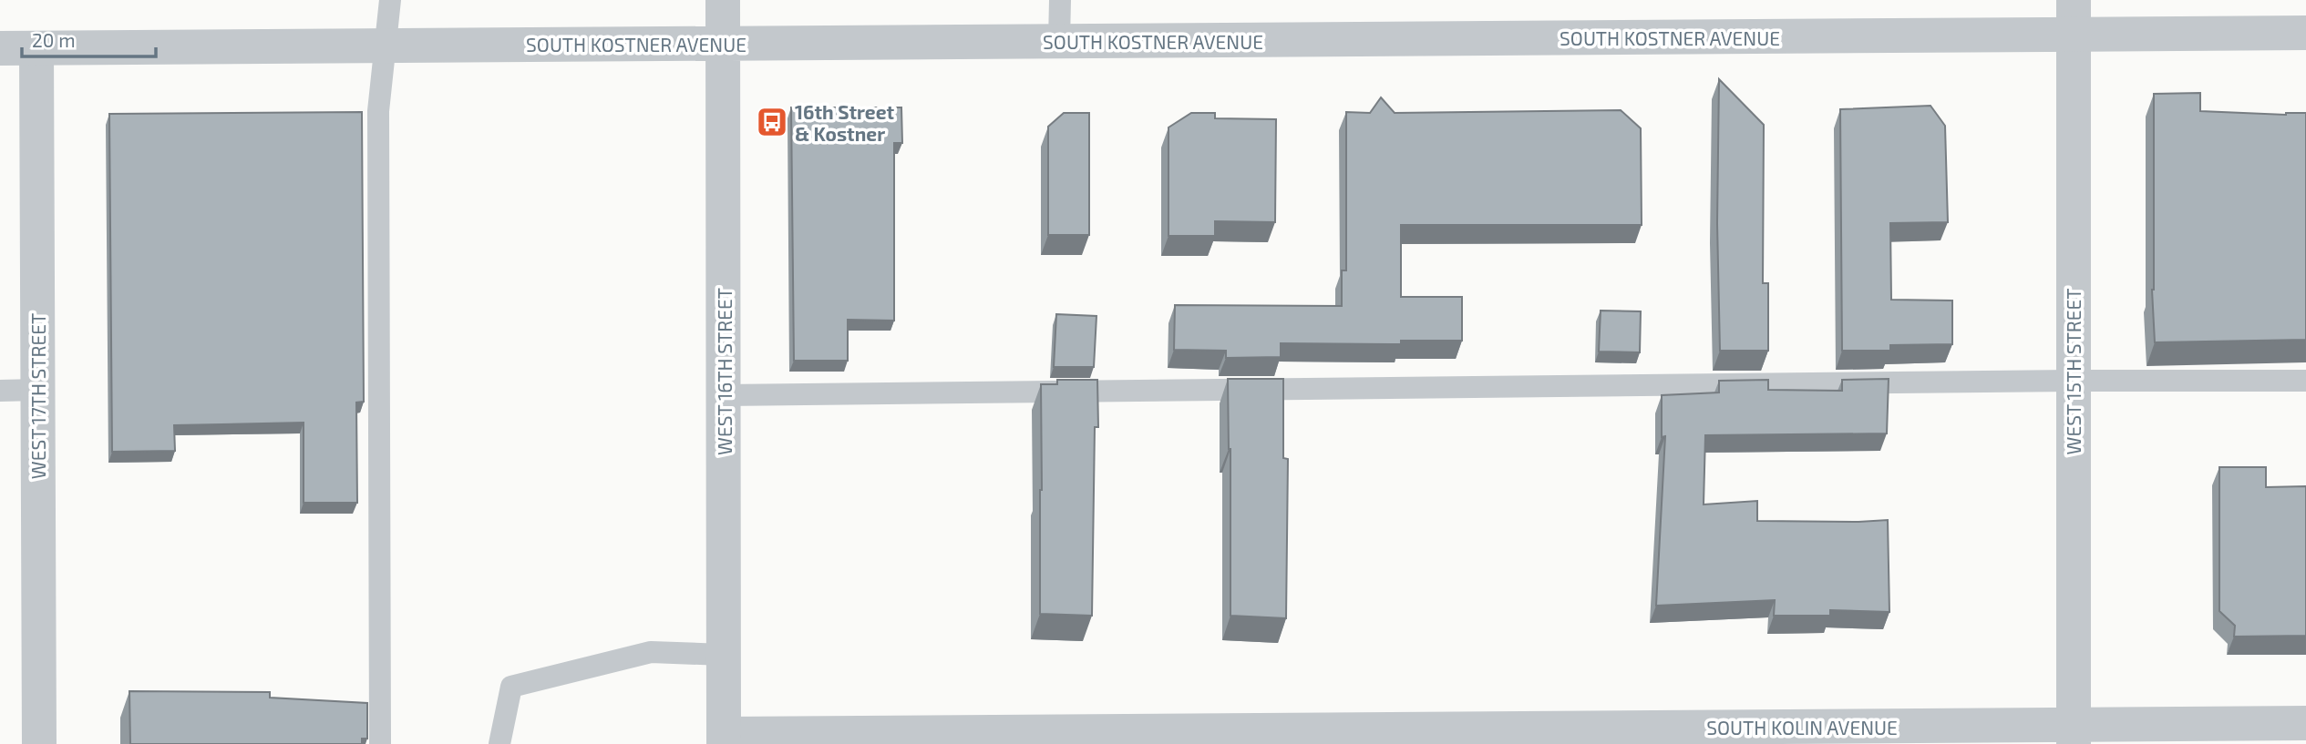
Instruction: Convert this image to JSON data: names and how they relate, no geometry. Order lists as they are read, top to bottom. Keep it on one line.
{"streets":{"street":["SOUTH KOSTNER AVENUE","WEST 16TH STREET","WEST 15TH STREET","WEST 17TH STREET","SOUTH KOLIN AVENUE"]},"crossings":[["SOUTH KOSTNER AVENUE","WEST 16TH STREET"],["SOUTH KOSTNER AVENUE","WEST 15TH STREET"],["SOUTH KOSTNER AVENUE","WEST 17TH STREET"],["WEST 16TH STREET","SOUTH KOLIN AVENUE"],["WEST 15TH STREET","SOUTH KOLIN AVENUE"]],"places":{"bus stop":["16th Street & Kostner"]},"scale_bar":"20 m"}
